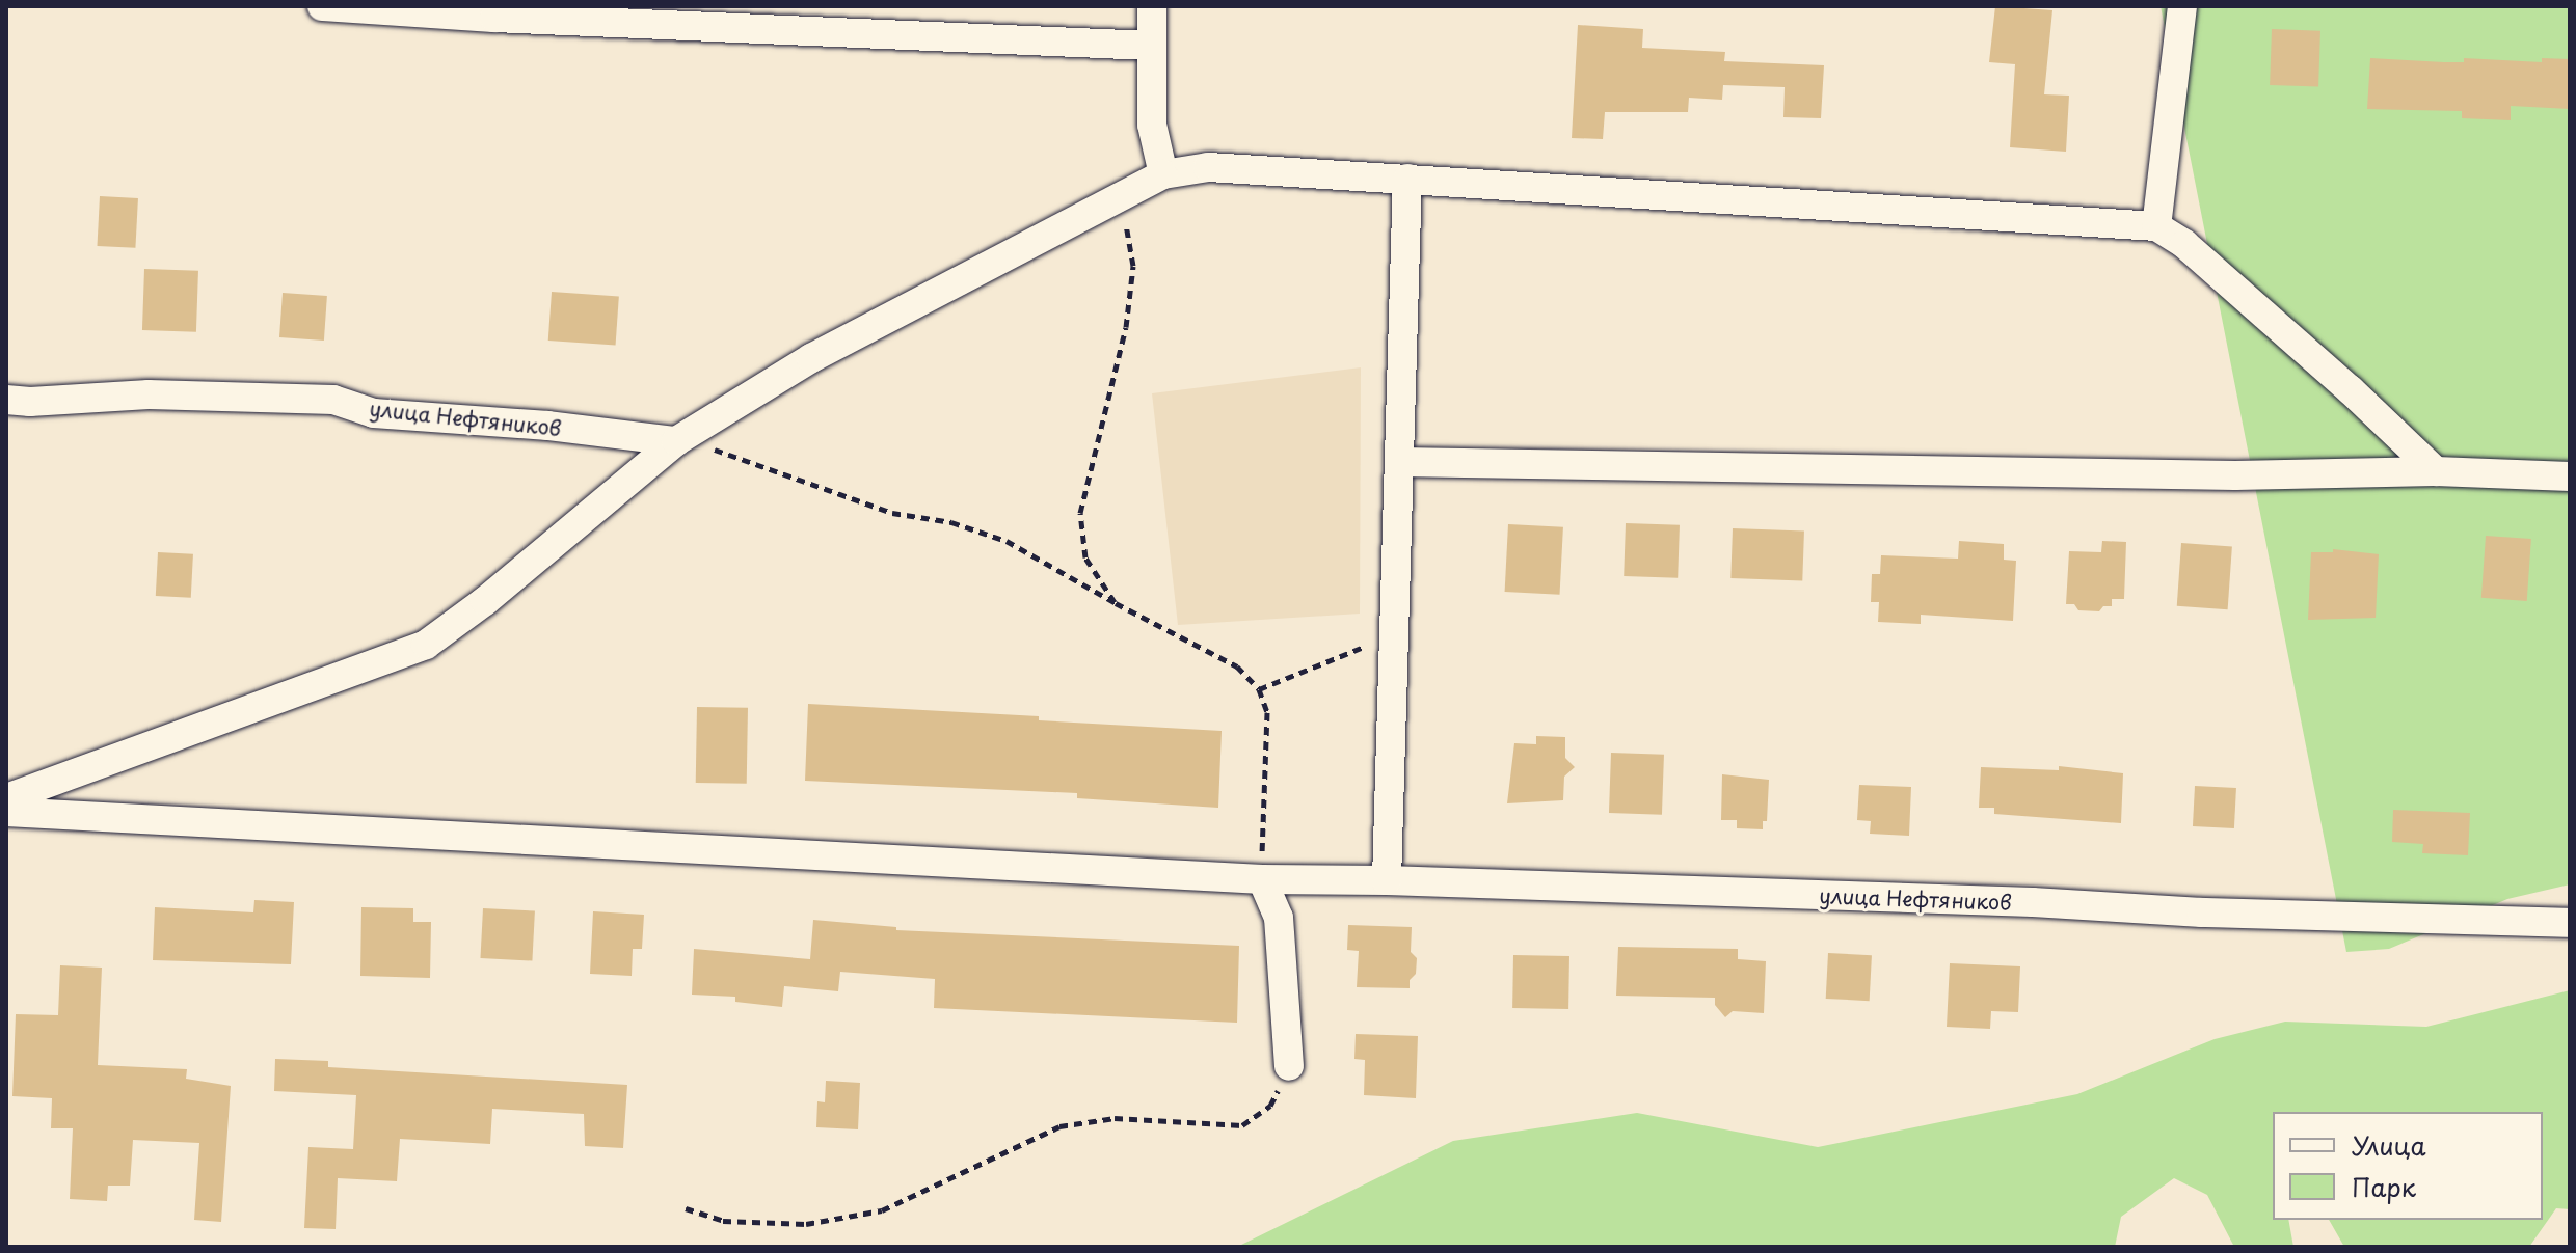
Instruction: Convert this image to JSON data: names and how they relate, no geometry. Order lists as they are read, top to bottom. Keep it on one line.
{"streets":{"street":["улица Нефтяников"]},"legend":["Улица","Парк"]}
